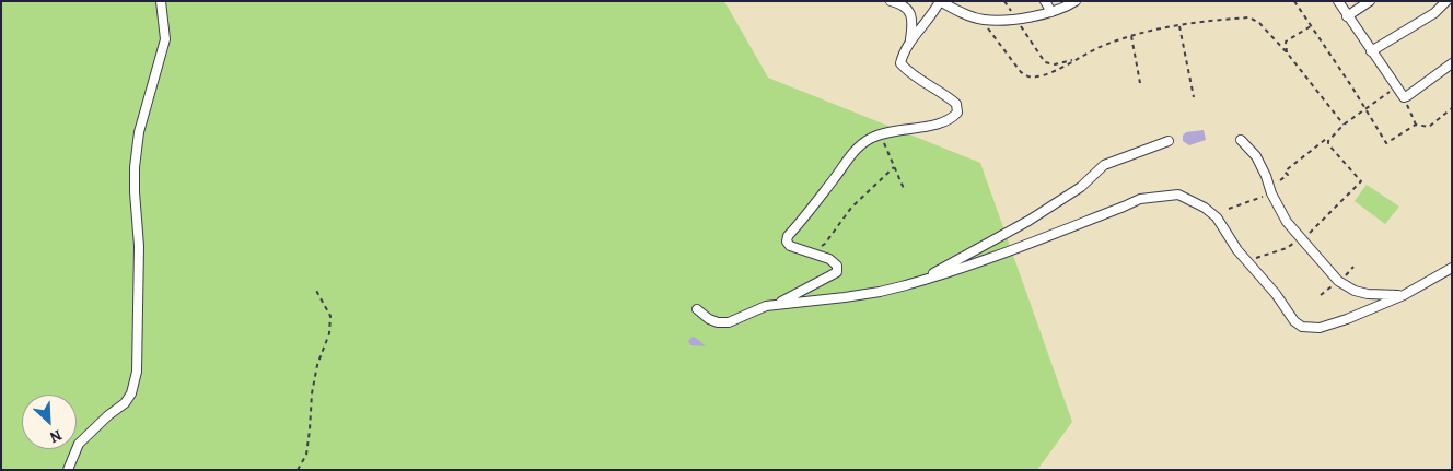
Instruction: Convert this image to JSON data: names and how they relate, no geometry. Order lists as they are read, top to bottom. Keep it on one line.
{"north":"bottom right"}
